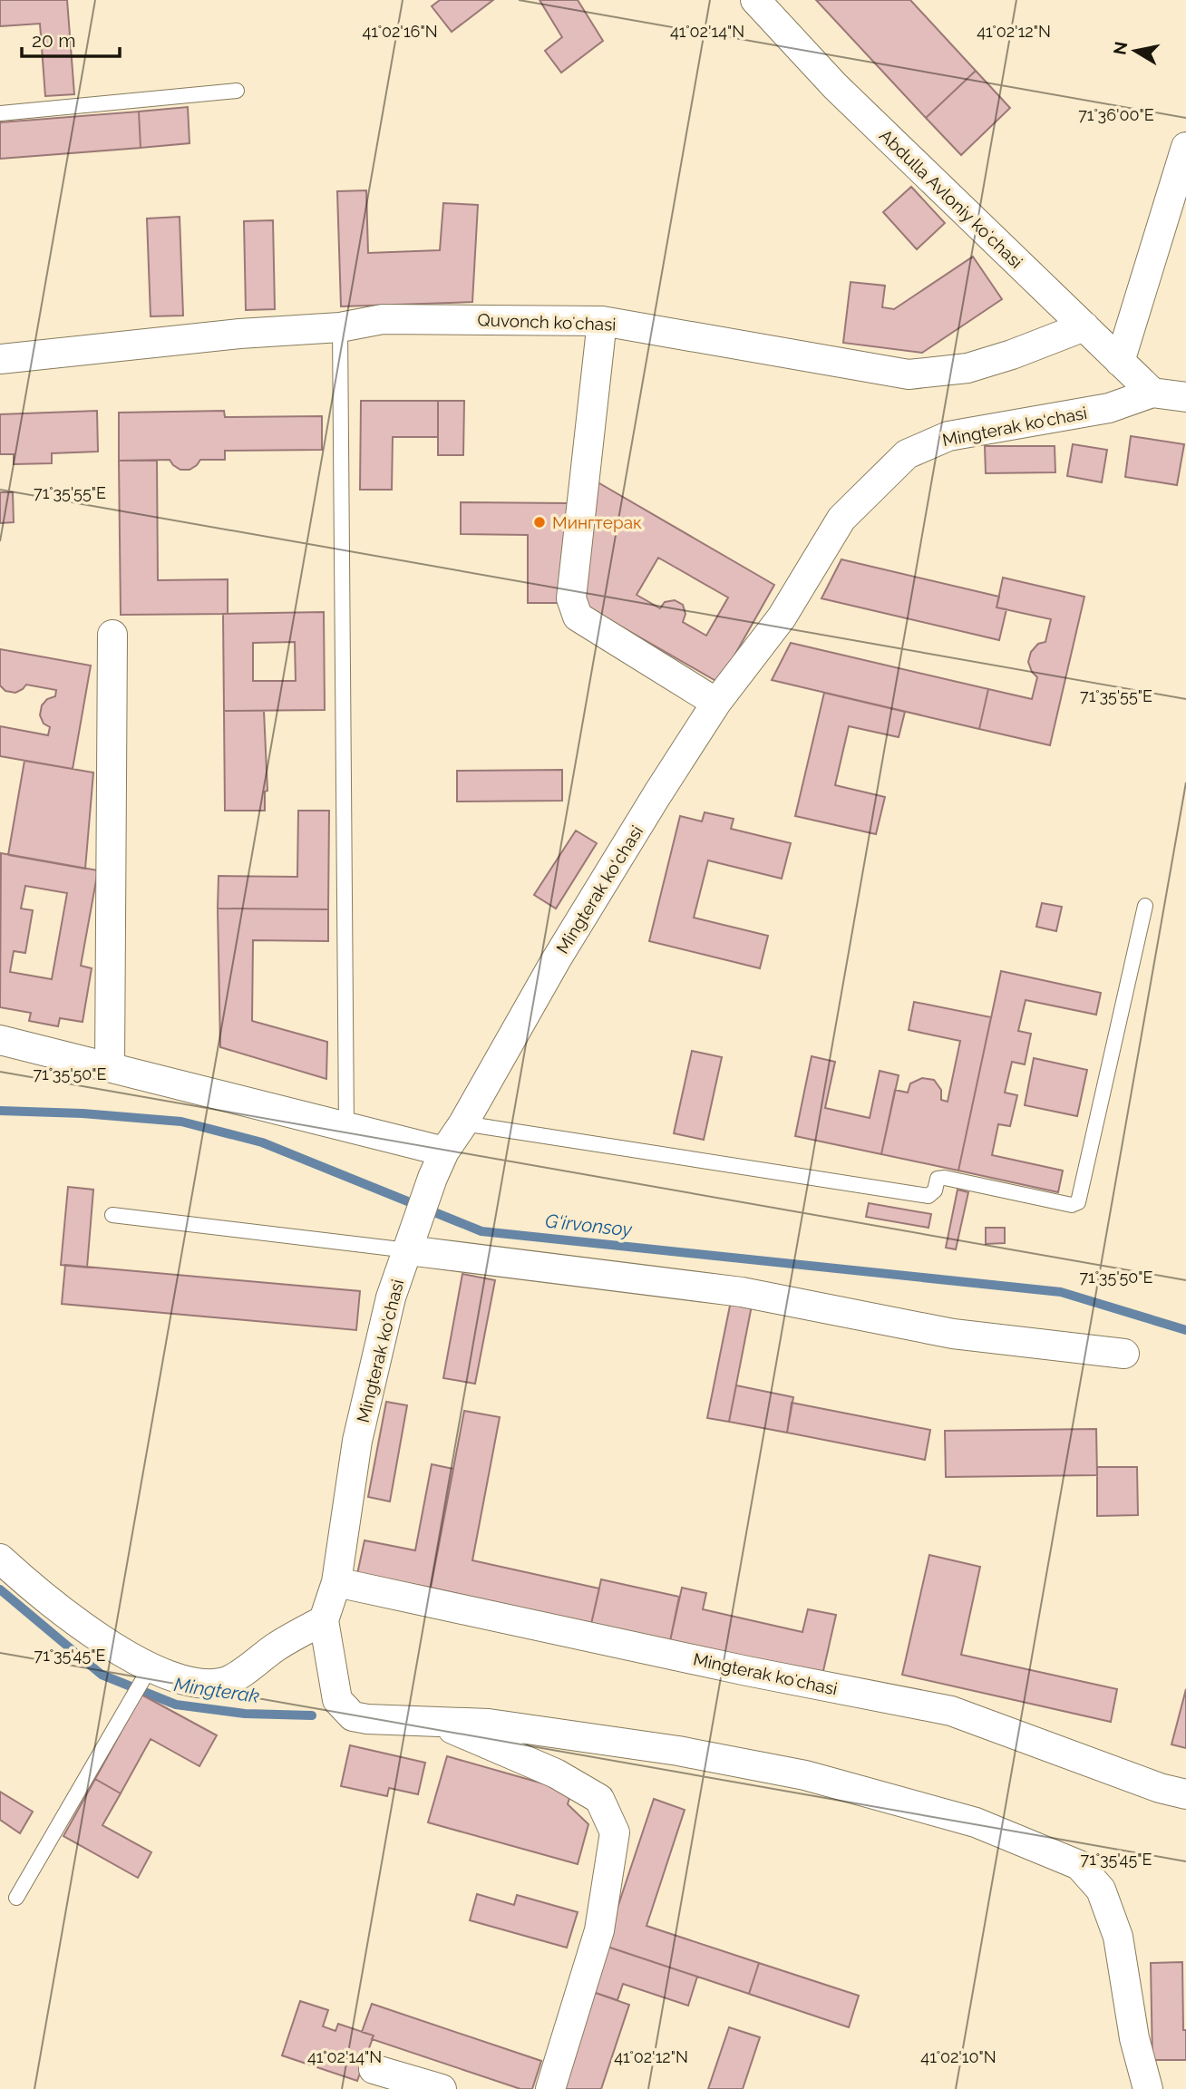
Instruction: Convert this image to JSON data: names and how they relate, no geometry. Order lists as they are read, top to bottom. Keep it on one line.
{"streets":{"street":["Abdulla Avloniy koʻchasi","Quvonch koʻchasi","Mingterak ko‘chasi","Mingterak koʻchasi"]},"crossings":[["Abdulla Avloniy koʻchasi","Quvonch koʻchasi"],["Abdulla Avloniy koʻchasi","Mingterak ko‘chasi"],["Mingterak ko‘chasi","Mingterak koʻchasi"]],"water":["G‘irvonsoy","Mingterak"],"places":["Мингтерак"],"scale_bar":"20 m","north":"left","coordinates":["41°02'16\"N","41°02'14\"N","41°02'12\"N","71°36'00\"E","71°35'55\"E","71°35'50\"E","71°35'45\"E","41°02'10\"N"]}
